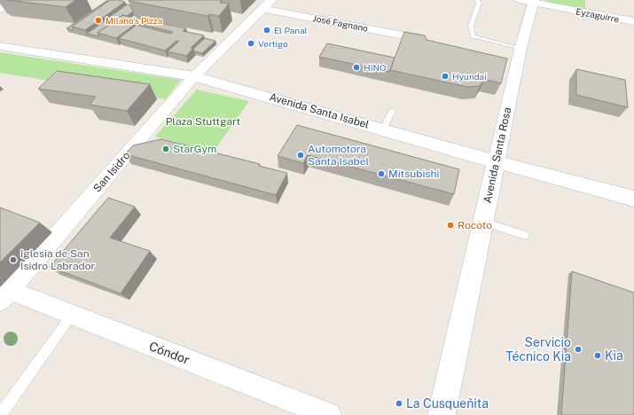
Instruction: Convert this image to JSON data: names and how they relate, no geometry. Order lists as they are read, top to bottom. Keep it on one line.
{"streets":{"main road":["Avenida Santa Isabel","Avenida Santa Rosa"],"street":["Eyzaguirre","José Fagnano","San Isidro","Cóndor"]},"crossings":[["Eyzaguirre","Avenida Santa Rosa"],["José Fagnano","San Isidro"],["Avenida Santa Isabel","Avenida Santa Rosa"],["Avenida Santa Isabel","San Isidro"],["San Isidro","Cóndor"]],"parks":["Plaza Stuttgart"],"places":["MIlano's Pizza","El Panal","Vertigo","HINO","Hyundai","StarGym","Automotora Santa Isabel","Mitsubishi","Rocoto","Iglesia de San Isidro Labrador","Servicio Técnico Kia","Kia","La Cusqueñita"]}
